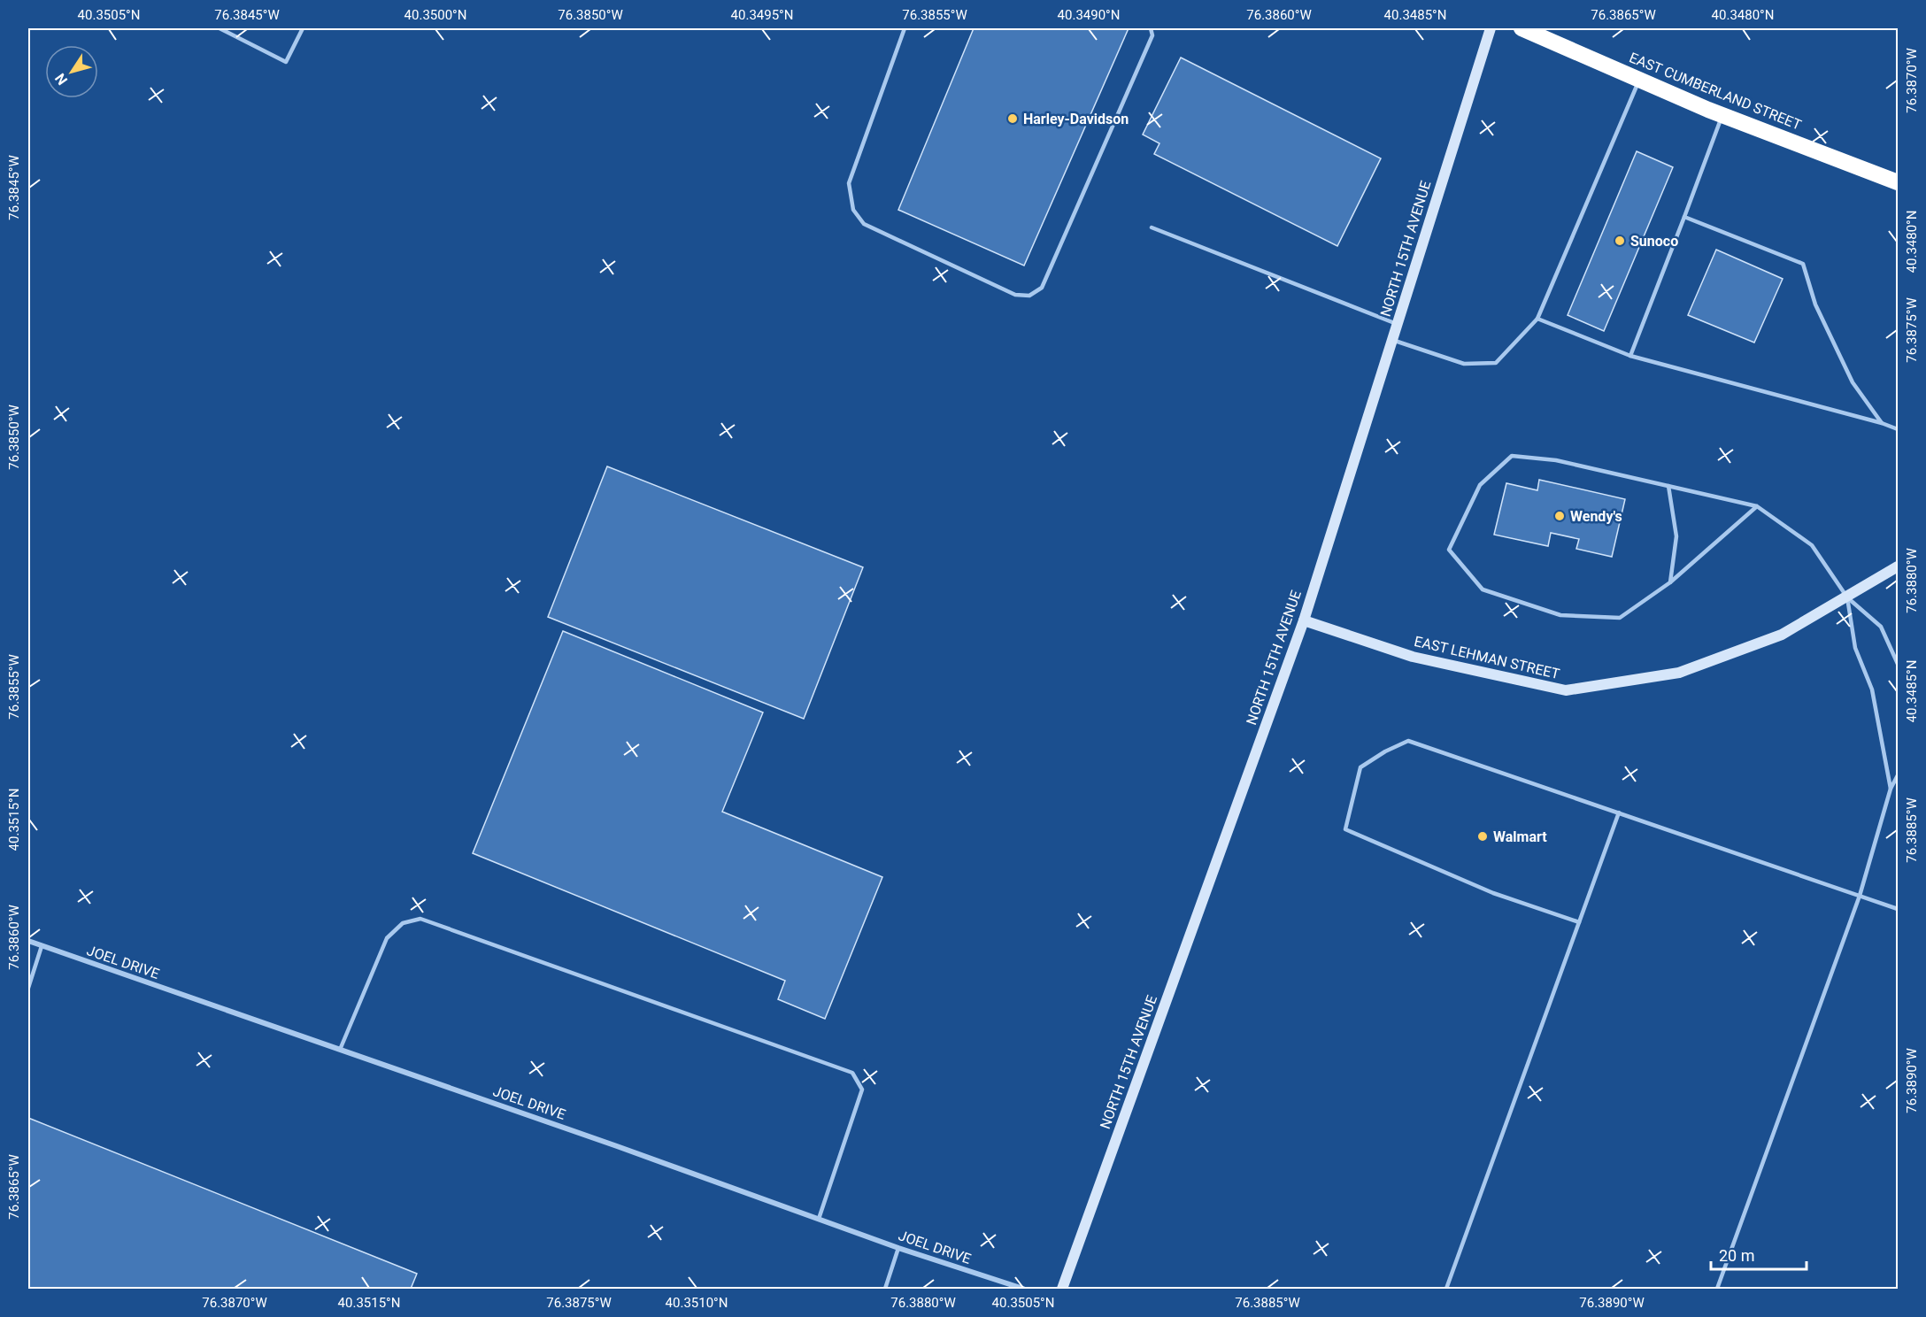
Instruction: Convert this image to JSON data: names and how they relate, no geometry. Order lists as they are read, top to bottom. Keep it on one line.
{"streets":{"highway":["EAST CUMBERLAND STREET"],"main road":["NORTH 15TH AVENUE","EAST LEHMAN STREET"],"street":["JOEL DRIVE"]},"crossings":[["NORTH 15TH AVENUE","EAST LEHMAN STREET"]],"places":["Harley-Davidson","Sunoco","Wendy's","Walmart"],"scale_bar":"20 m","north":"bottom left","coordinates":["40.3505°N","76.3845°W","40.3500°N","76.3850°W","40.3495°N","76.3855°W","40.3490°N","76.3860°W","40.3485°N","76.3865°W","40.3480°N","76.3870°W","76.3875°W","76.3880°W","40.3515°N","76.3885°W","76.3890°W","40.3510°N"]}
